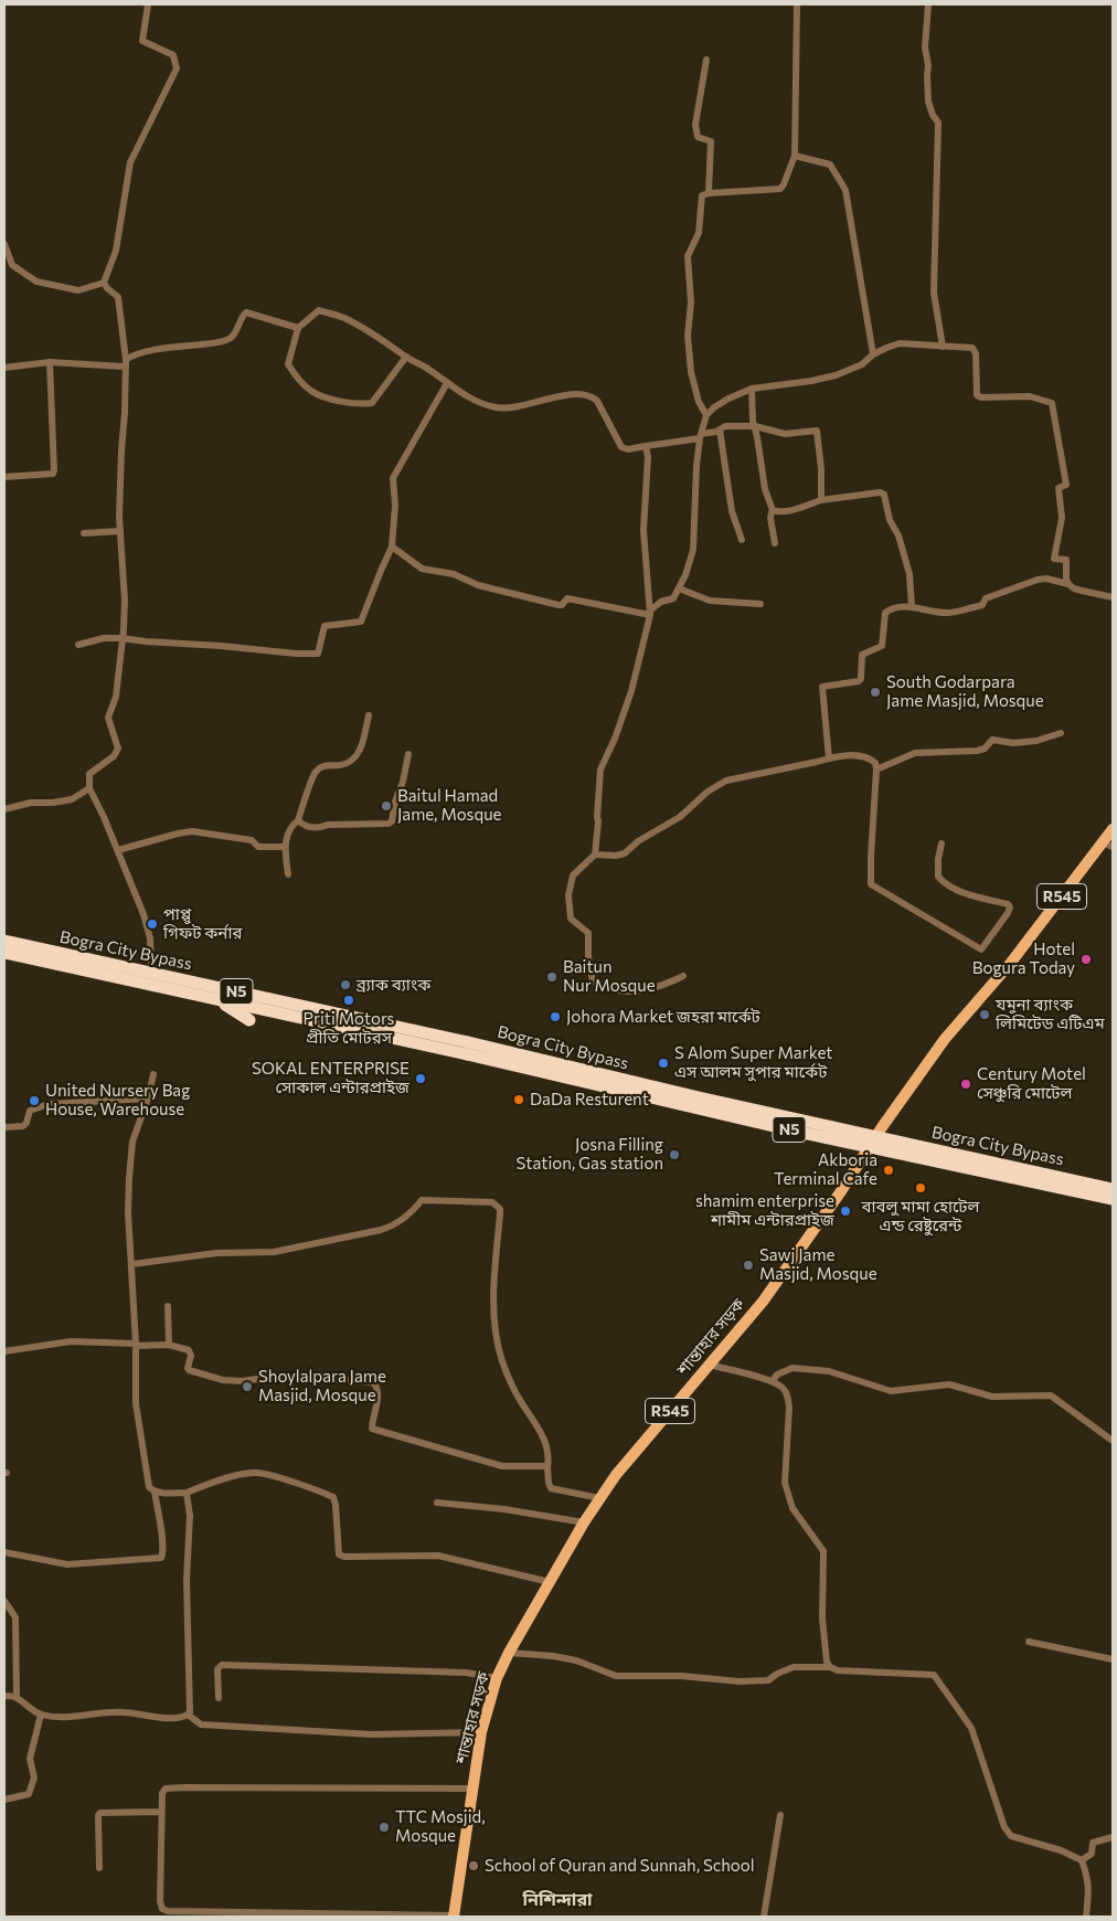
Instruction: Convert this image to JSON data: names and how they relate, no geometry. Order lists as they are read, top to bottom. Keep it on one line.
{"streets":{"highway":["Bogra City Bypass","N5"],"main road":["R545","শান্তাহার সড়ক"]},"crossings":[["R545","শান্তাহার সড়ক"]],"districts":["নিশিন্দারা"],"places":["South Godarpara Jame Masjid, Mosque","Baitul Hamad Jame, Mosque","পাপ্পু গিফট কর্নার","Hotel Bogura Today","Baitun Nur Mosque","ব্র্যাক ব্যাংক","Priti Motors প্রীতি মোটরস","যমুনা ব্যাংক লিমিটেড এটিএম","Johora Market জহরা মার্কেট","S Alom Super Market এস আলম সুপার মার্কেট","SOKAL ENTERPRISE সোকাল এন্টারপ্রাইজ","Century Motel সেঞ্চুরি মোটেল","DaDa Resturent","United Nursery Bag House, Warehouse","Josna Filling Station, Gas station","Akboria Terminal Cafe","বাবলু মামা হোটেল এন্ড রেষ্টুরেন্ট","shamim enterprise শামীম এন্টারপ্রাইজ","Sawj Jame Masjid, Mosque","Shoylalpara Jame Masjid, Mosque","TTC Mosjid, Mosque","School of Quran and Sunnah, School"]}
